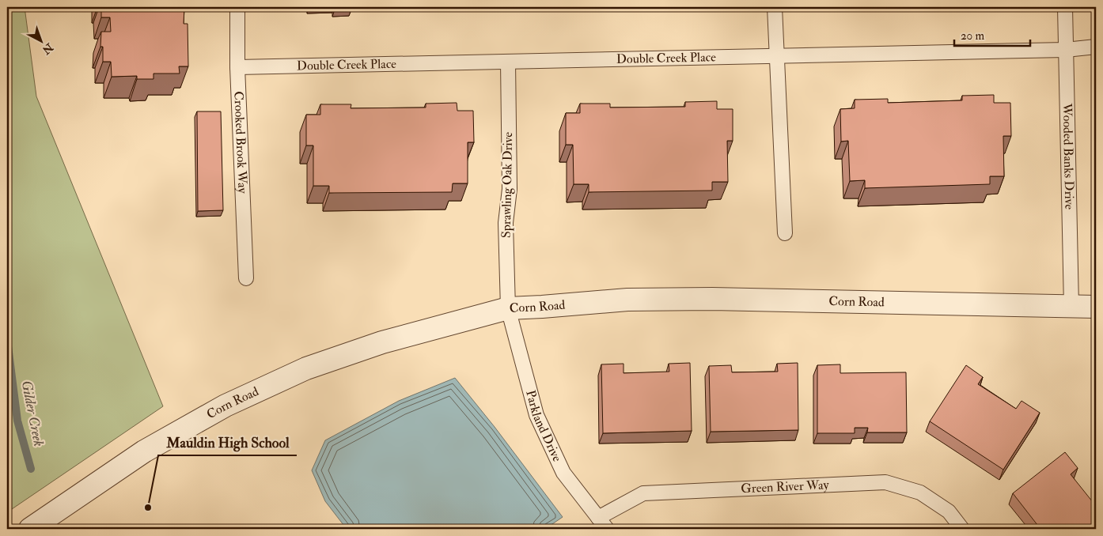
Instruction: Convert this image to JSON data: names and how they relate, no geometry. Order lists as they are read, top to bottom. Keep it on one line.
{"streets":{"street":["Corn Road"],"lane":["Double Creek Place","Crooked Brook Way","Wooded Banks Drive","Sprawling Oak Drive","Parkland Drive","Green River Way"]},"crossings":[["Double Creek Place","Crooked Brook Way"],["Double Creek Place","Wooded Banks Drive"],["Double Creek Place","Sprawling Oak Drive"],["Wooded Banks Drive","Corn Road"],["Sprawling Oak Drive","Corn Road"],["Sprawling Oak Drive","Parkland Drive"],["Corn Road","Parkland Drive"],["Parkland Drive","Green River Way"]],"water":["Gilder Creek"],"places":["Mauldin High School"],"scale_bar":"20 m","north":"bottom right"}
